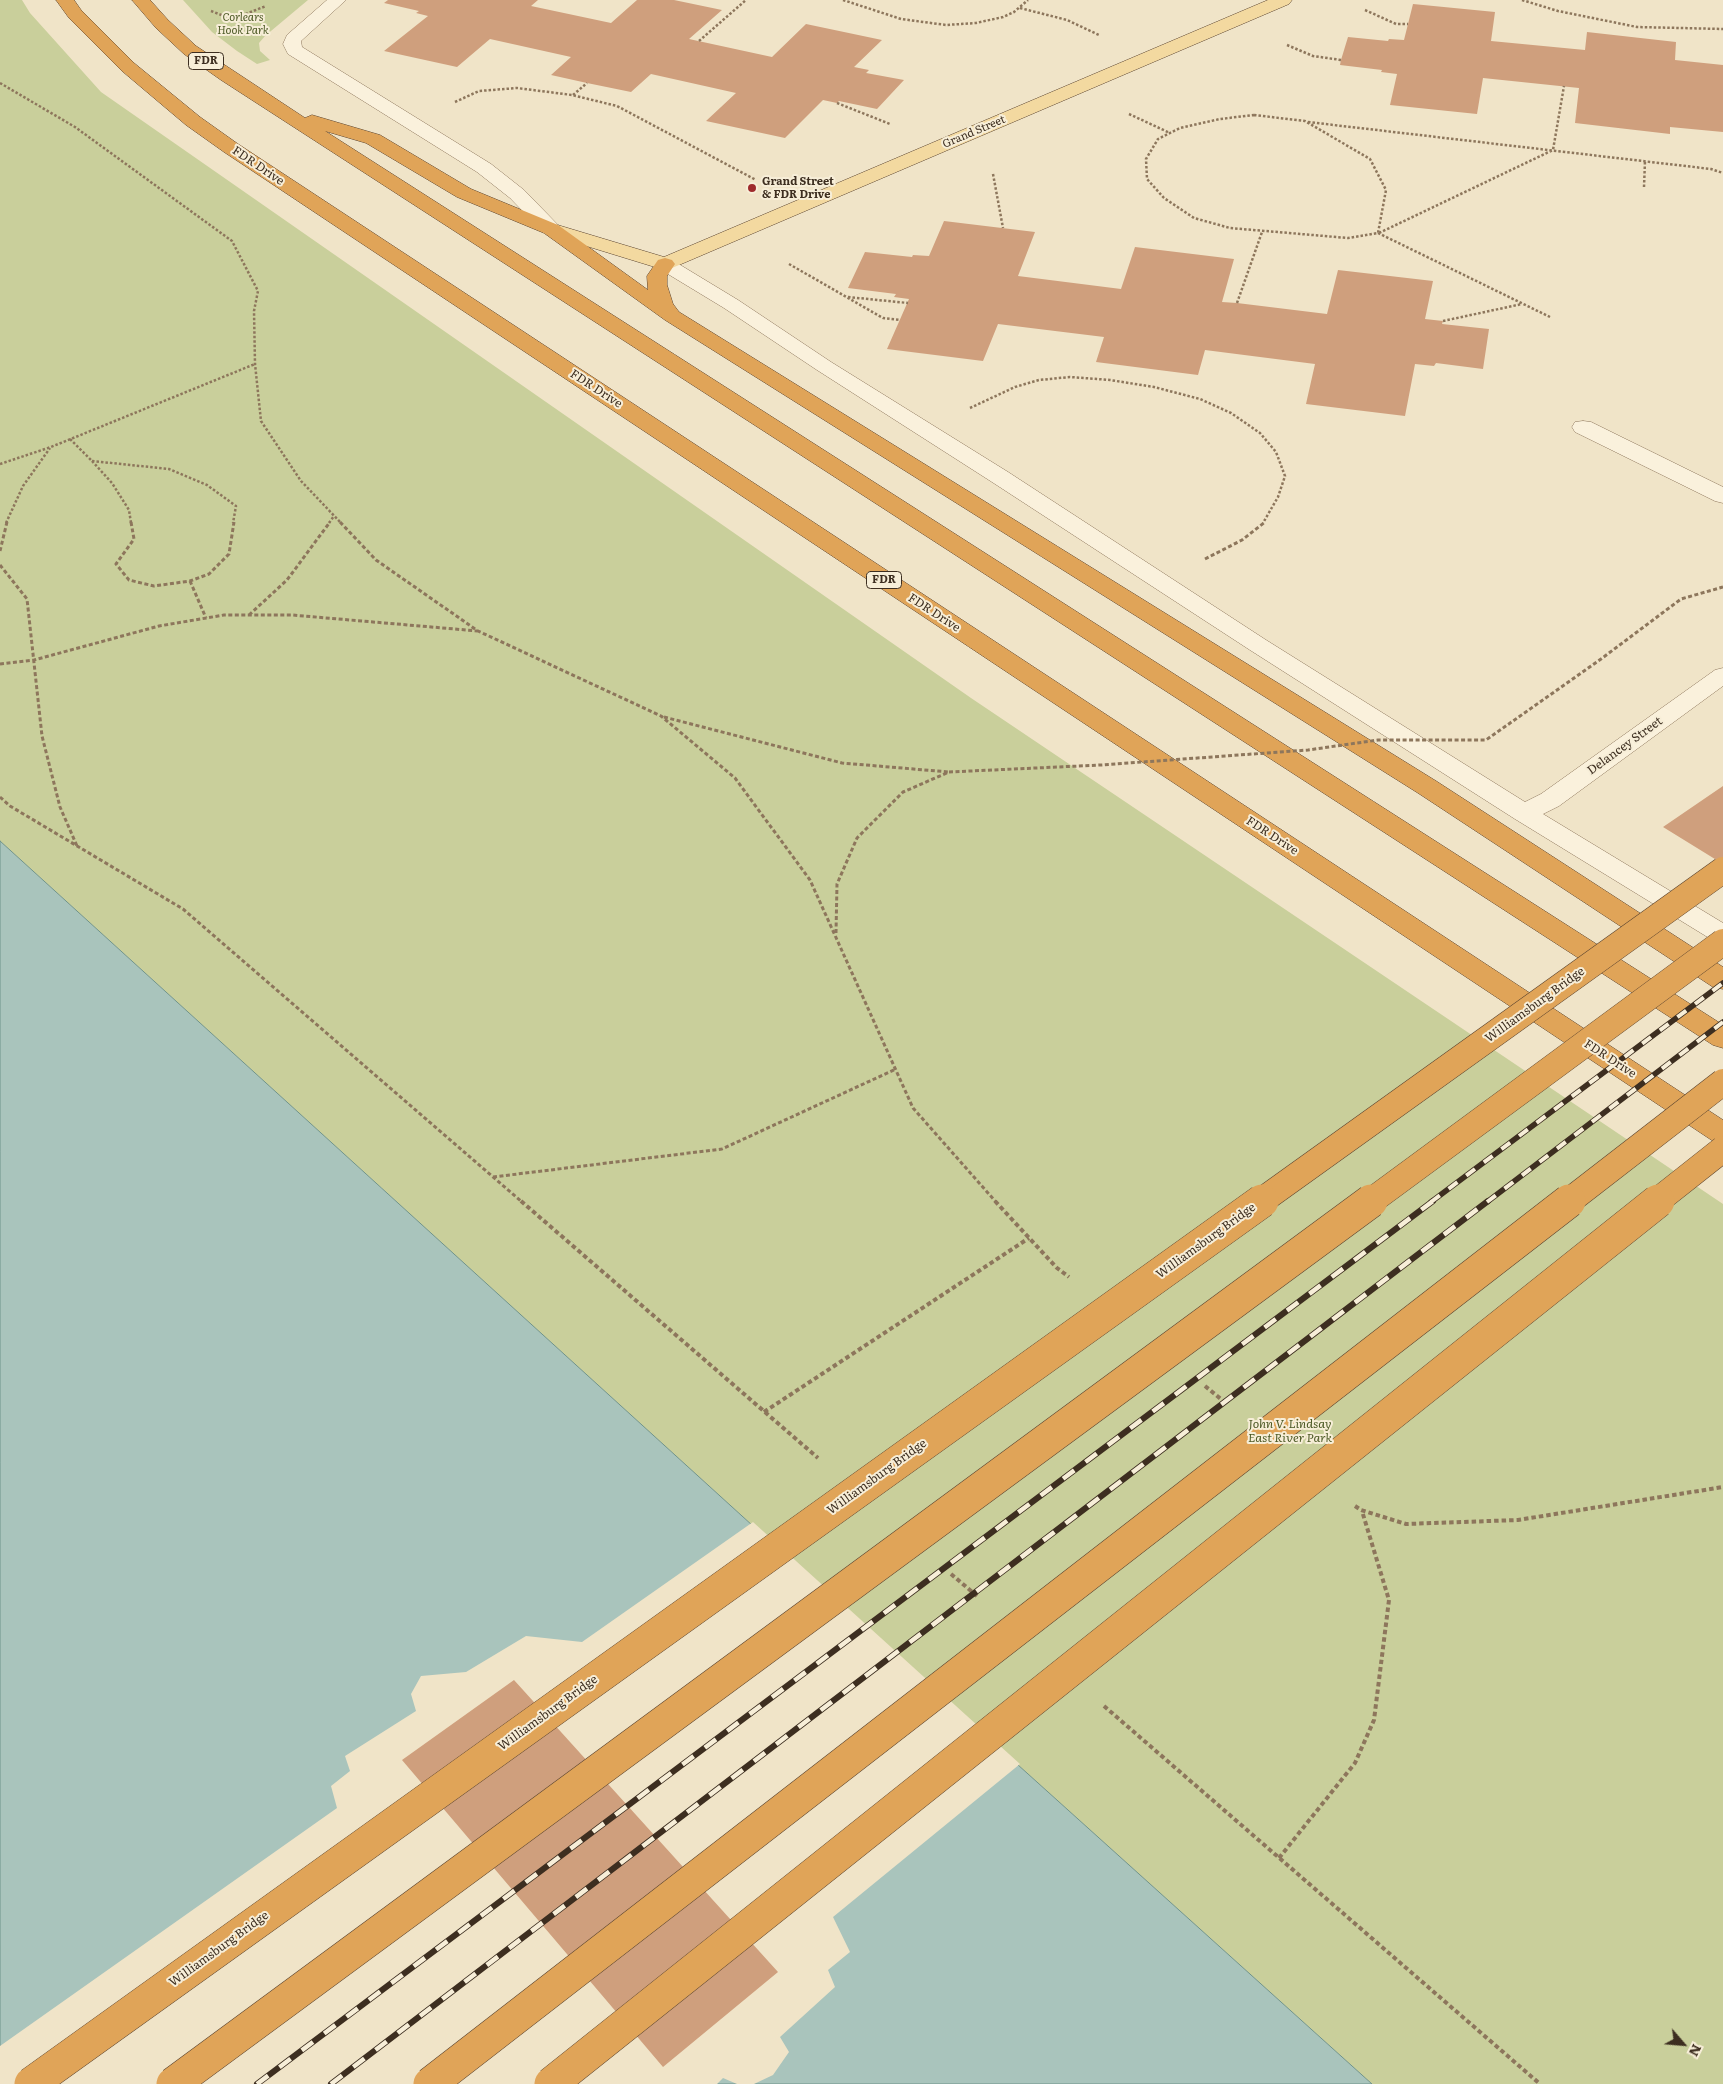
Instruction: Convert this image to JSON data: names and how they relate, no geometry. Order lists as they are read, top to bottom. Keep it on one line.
{"streets":{"highway":["FDR","FDR Drive","Williamsburg Bridge"],"main road":["Grand Street"],"street":["Delancey Street"]},"parks":["Corlears Hook Park","John V. Lindsay East River Park"],"places":["Grand Street & FDR Drive"],"north":"bottom right"}
